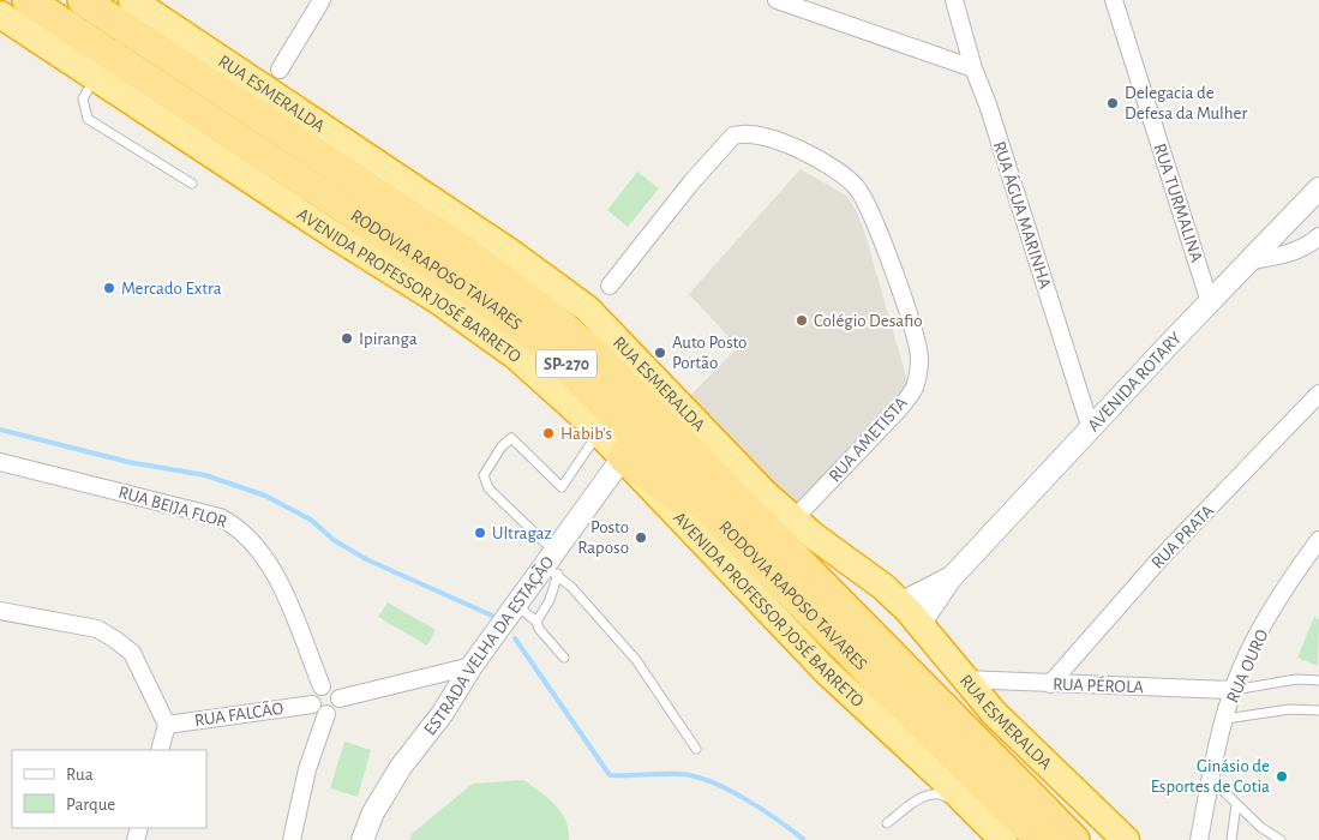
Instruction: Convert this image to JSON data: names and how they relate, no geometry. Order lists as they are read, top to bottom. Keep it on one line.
{"streets":{"highway":["RUA ESMERALDA","RODOVIA RAPOSO TAVARES","AVENIDA PROFESSOR JOSÉ BARRETO","SP-270"],"street":["RUA TURMALINA","RUA ÁGUA MARINHA","AVENIDA ROTARY","RUA AMETISTA","RUA BEIJA FLOR","RUA PRATA","ESTRADA VELHA DA ESTAÇÃO","RUA OURO","RUA PÉROLA","RUA FALCÃO"]},"crossings":[["RUA ESMERALDA","AVENIDA ROTARY"],["RUA ESMERALDA","RUA AMETISTA"],["RUA ESMERALDA","RUA PÉROLA"],["RUA TURMALINA","AVENIDA ROTARY"],["RUA ÁGUA MARINHA","AVENIDA ROTARY"],["RODOVIA RAPOSO TAVARES","SP-270"],["AVENIDA PROFESSOR JOSÉ BARRETO","ESTRADA VELHA DA ESTAÇÃO"],["RUA BEIJA FLOR","RUA FALCÃO"],["RUA PRATA","RUA PÉROLA"],["RUA OURO","RUA PÉROLA"]],"places":["Delegacia de Defesa da Mulher","Mercado Extra","Colégio Desafio","Ipiranga","Auto Posto Portão","Habib's","Ultragaz","Posto Raposo","Ginásio de Esportes de Cotia"],"legend":["Rua","Parque"]}
